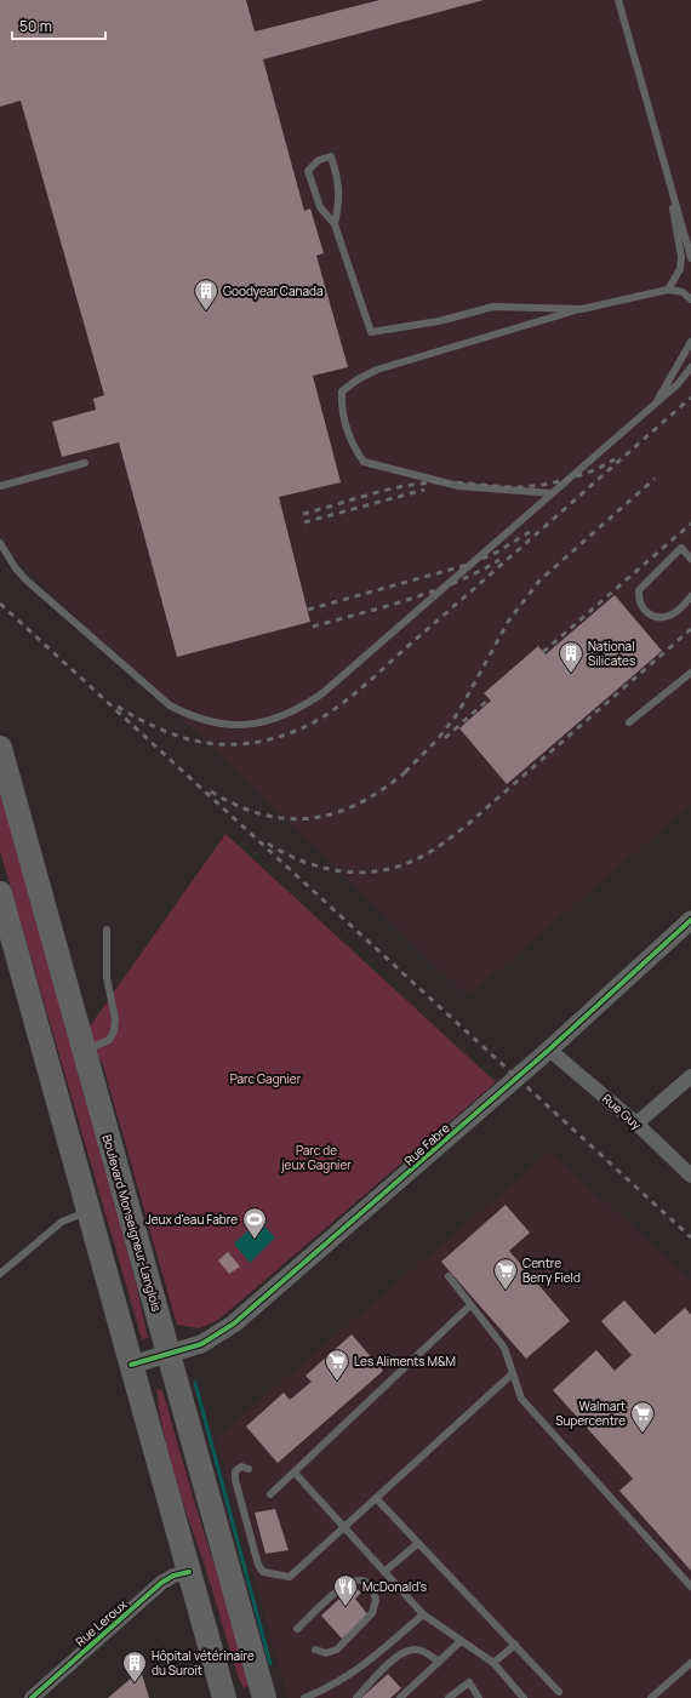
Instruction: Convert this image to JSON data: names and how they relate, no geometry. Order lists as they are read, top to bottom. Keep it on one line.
{"streets":{"highway":["Boulevard Monseigneur-Langlois"],"street":["Rue Guy","Rue Fabre","Rue Leroux"]},"crossings":[["Rue Guy","Rue Fabre"],["Rue Fabre","Boulevard Monseigneur-Langlois"]],"parks":["Parc Gagnier","Parc de jeux Gagnier"],"places":{"building":["Goodyear Canada","National Silicates","Hôpital vétérinaire du Suroît"],"sports":["Jeux d'eau Fabre"],"supermarket":["Centre Berry Field","Les Aliments M&M","Walmart Supercentre"],"restaurant":["McDonald's"]},"scale_bar":"50 m"}
